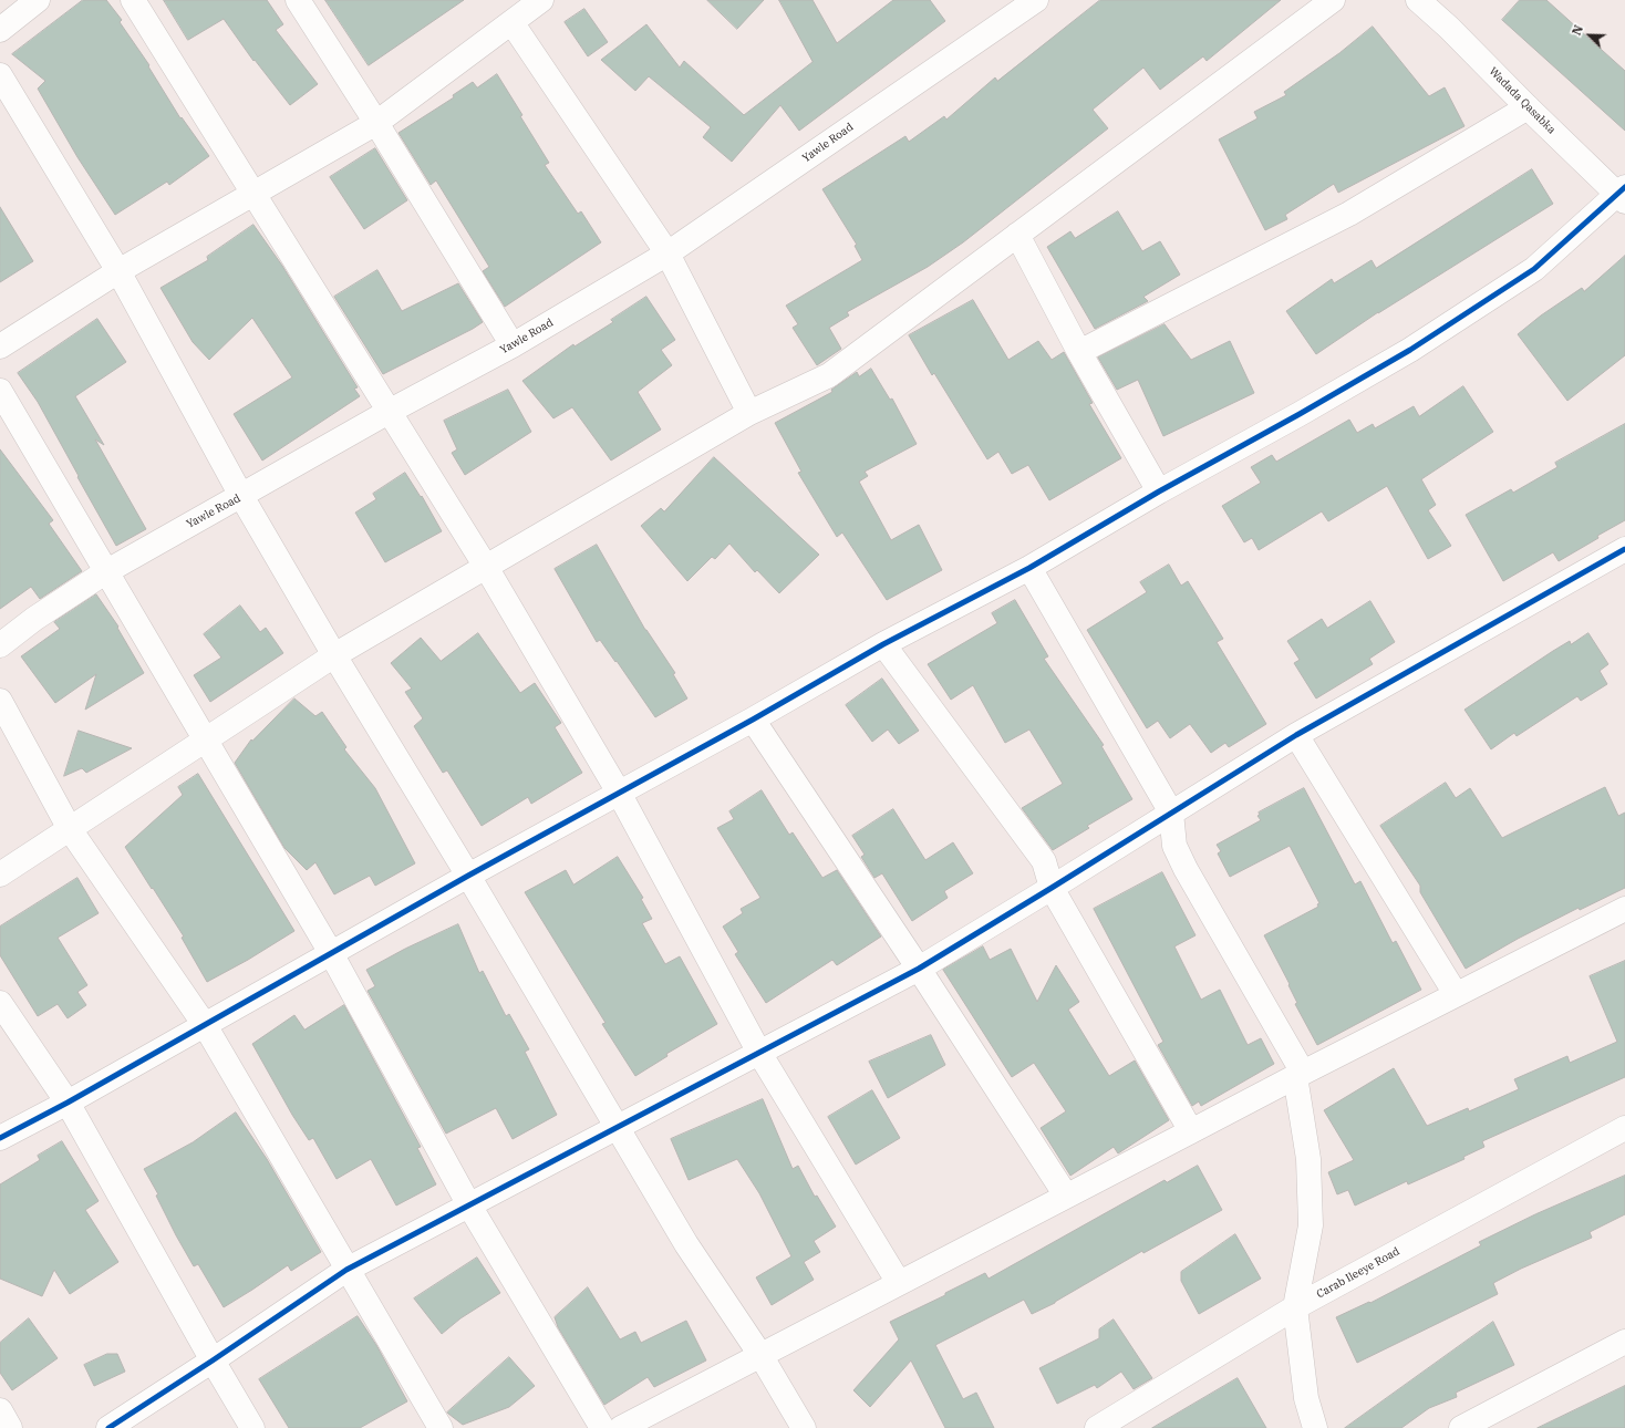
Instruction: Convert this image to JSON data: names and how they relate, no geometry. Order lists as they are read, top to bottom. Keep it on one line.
{"streets":{"street":["Wadada Qasabka","Yawle Road","Carab Ileeye Road"]},"north":"top left"}
